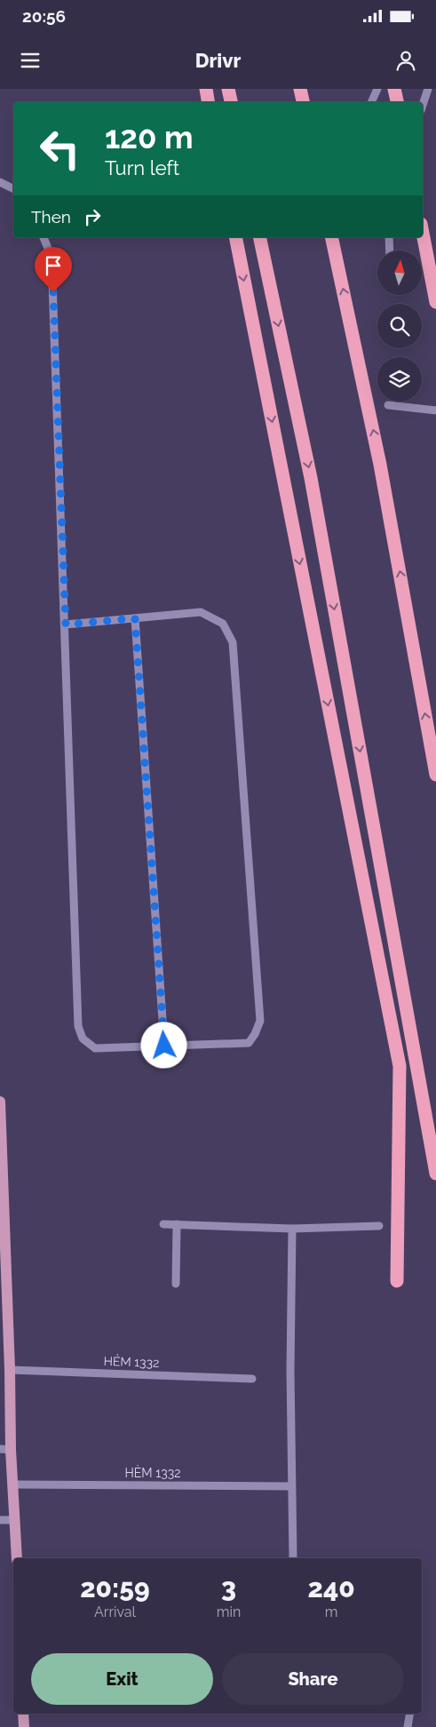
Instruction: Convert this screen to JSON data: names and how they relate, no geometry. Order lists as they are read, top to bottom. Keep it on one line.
{"streets":{"street":["HẺM 1332","HÈM 1332"]},"north":"top","page":{"status":"20:56","header":"Drivr","turn":["120 m","Turn left"],"then":"Then","eta":["20:59","Arrival","3","min","240","m"],"buttons":["Exit","Share"]}}
